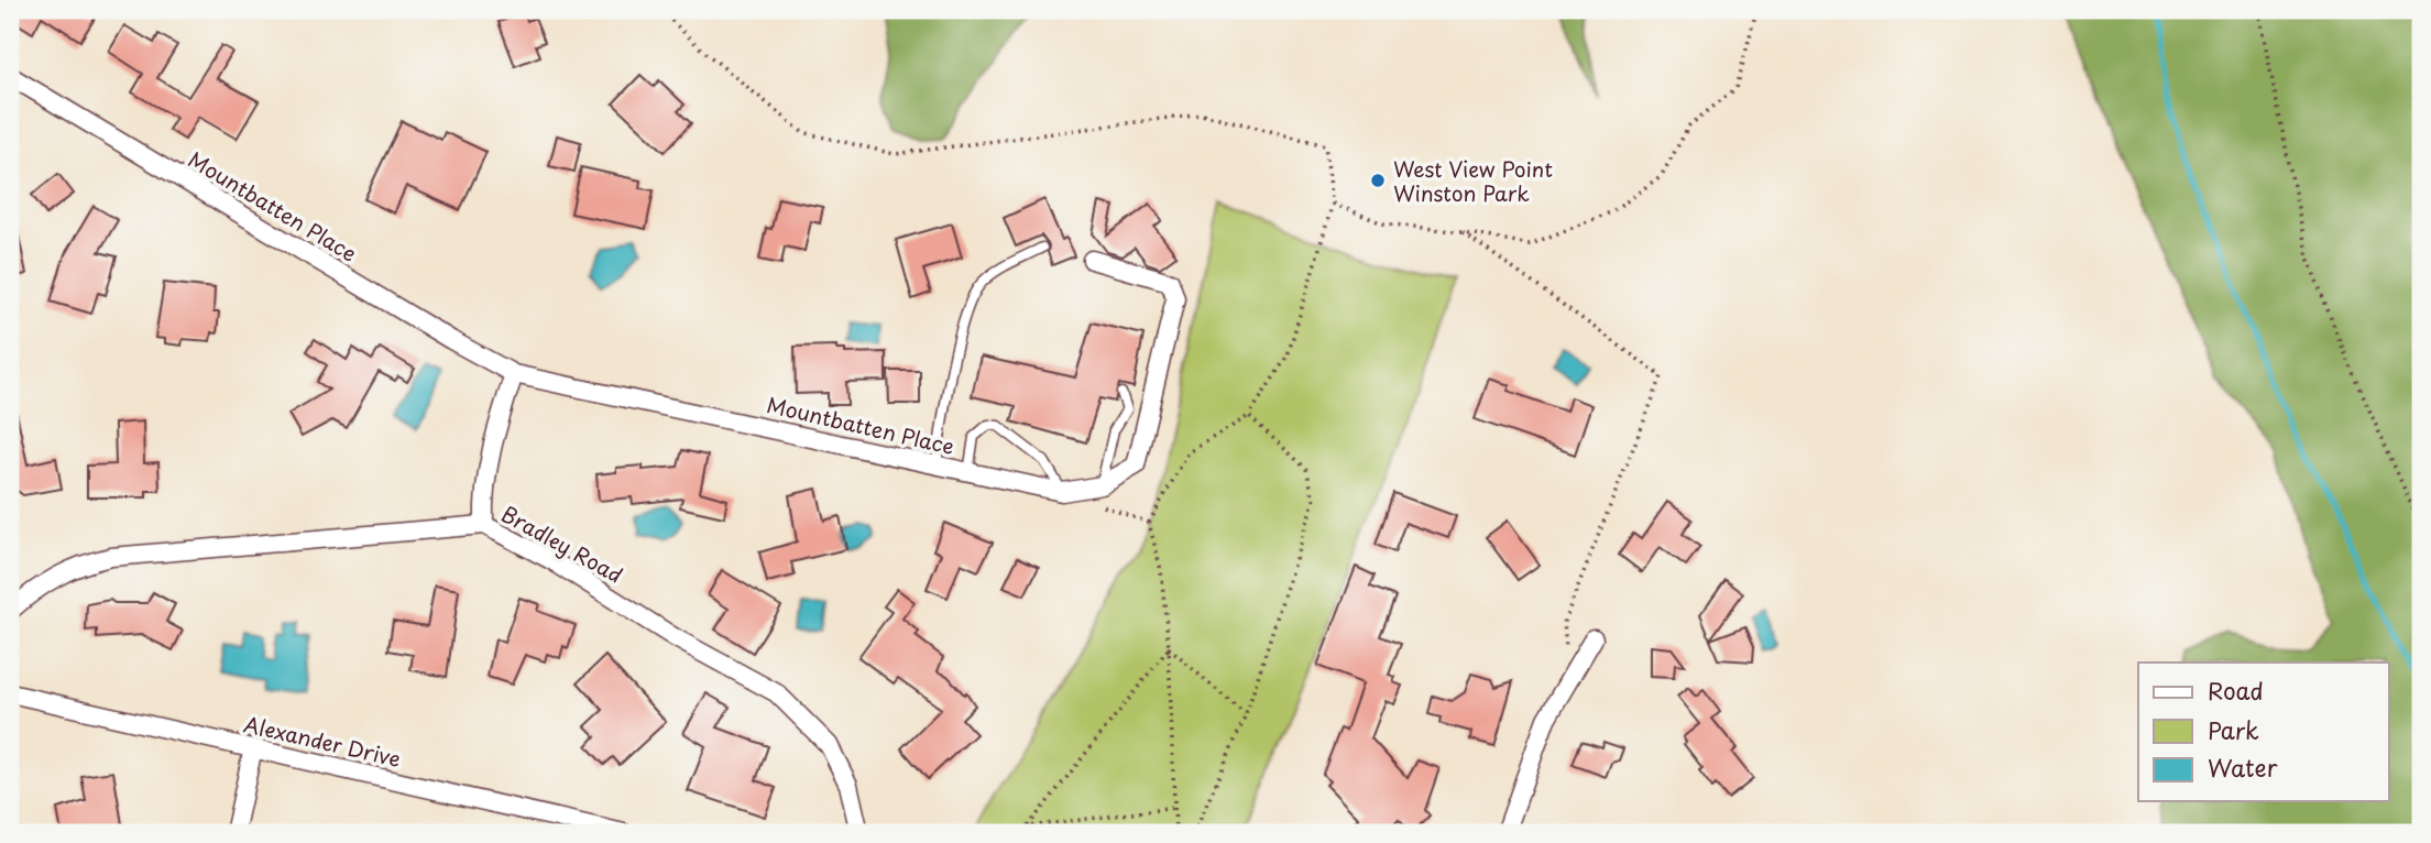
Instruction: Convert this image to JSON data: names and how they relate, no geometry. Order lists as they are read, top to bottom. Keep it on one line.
{"streets":{"street":["Mountbatten Place","Bradley Road","Alexander Drive"]},"places":["West View Point Winston Park"],"legend":["Road","Park","Water"]}
